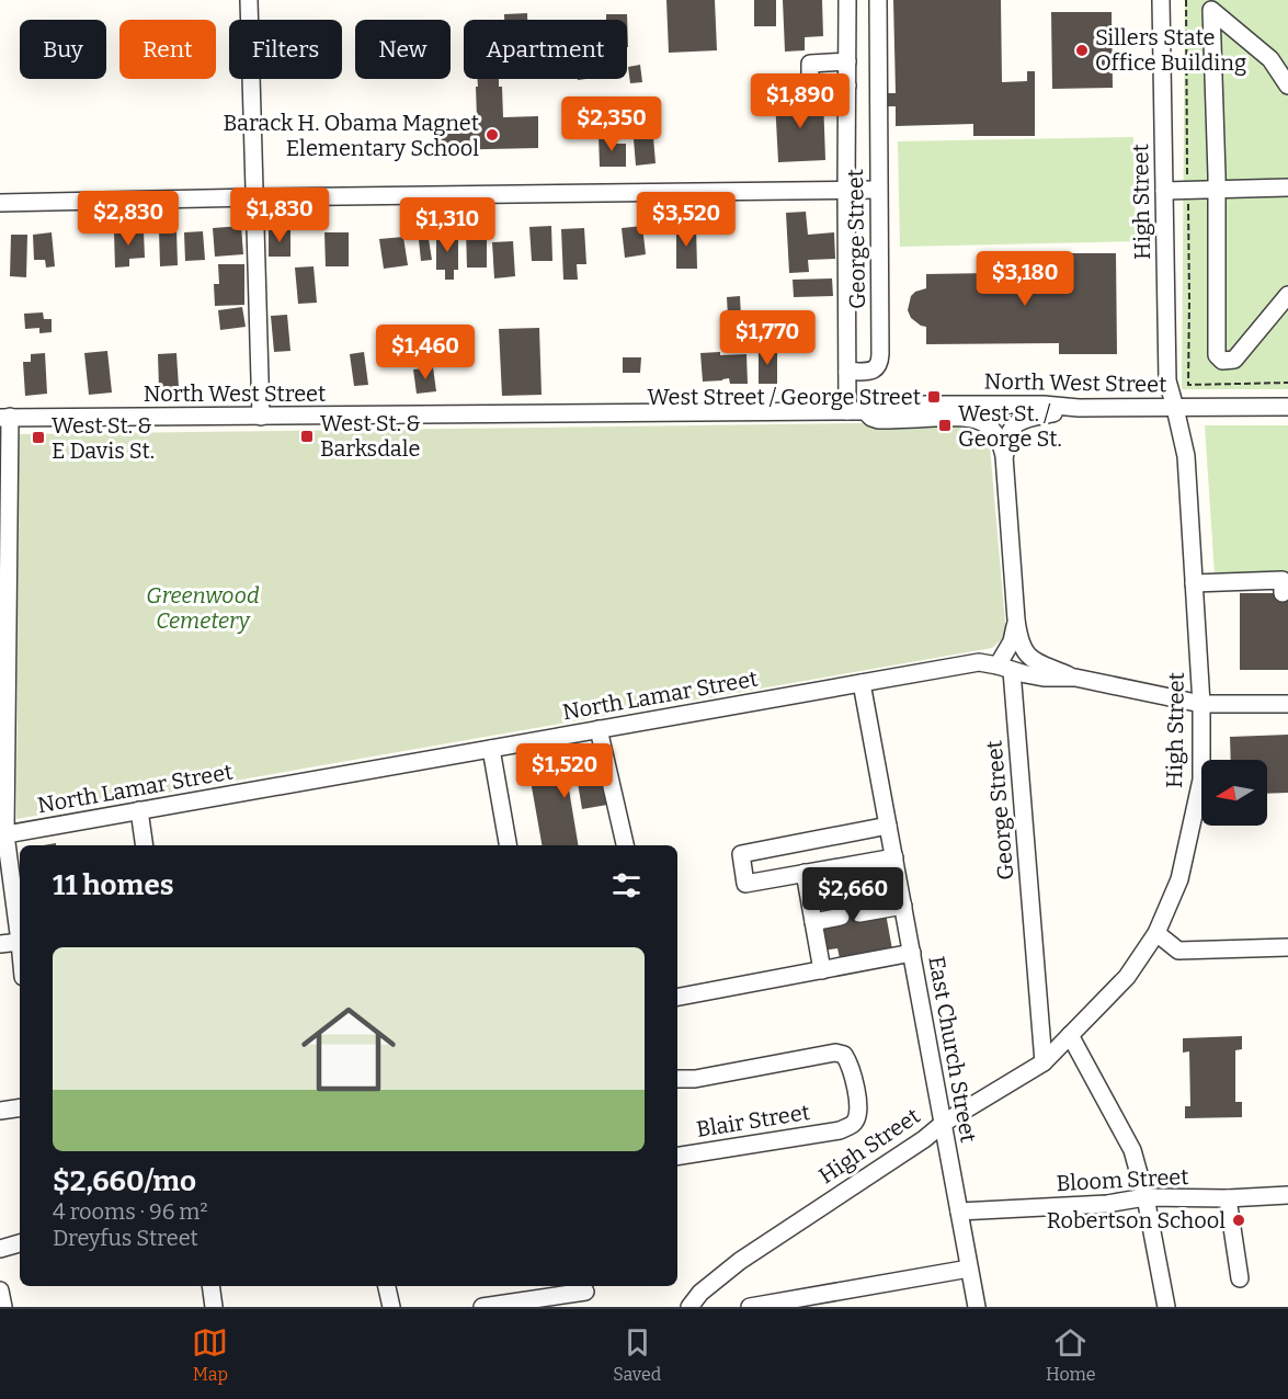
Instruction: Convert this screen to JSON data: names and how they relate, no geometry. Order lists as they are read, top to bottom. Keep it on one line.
{"streets":{"street":["High Street","George Street","North West Street","North Lamar Street","East Church Street","Blair Street","Bloom Street"]},"crossings":[["High Street","George Street"],["High Street","North West Street"],["High Street","North Lamar Street"],["High Street","East Church Street"],["George Street","North West Street"],["George Street","North Lamar Street"],["North Lamar Street","East Church Street"],["East Church Street","Bloom Street"]],"parks":["Greenwood Cemetery"],"places":{"other":["Sillers State Office Building","Barack H. Obama Magnet Elementary School","Robertson School"],"transit":["West Street / George Street","West St. / George St.","West St. & Barksdale","West St. & E Davis St."]},"north":"left","page":{"chip":["Buy","Rent","Filters","New","Apartment"],"price":["$1,890","$2,350","$1,830","$2,830","$3,520","$1,310","$3,180","$1,770","$1,460","$1,520","$2,660"],"heading":"11 homes","list":[{"name":"$2,660/mo","note":"4 rooms · 96 m² · Dreyfus Street"}],"tabs":["Map","Saved","Home"]}}
